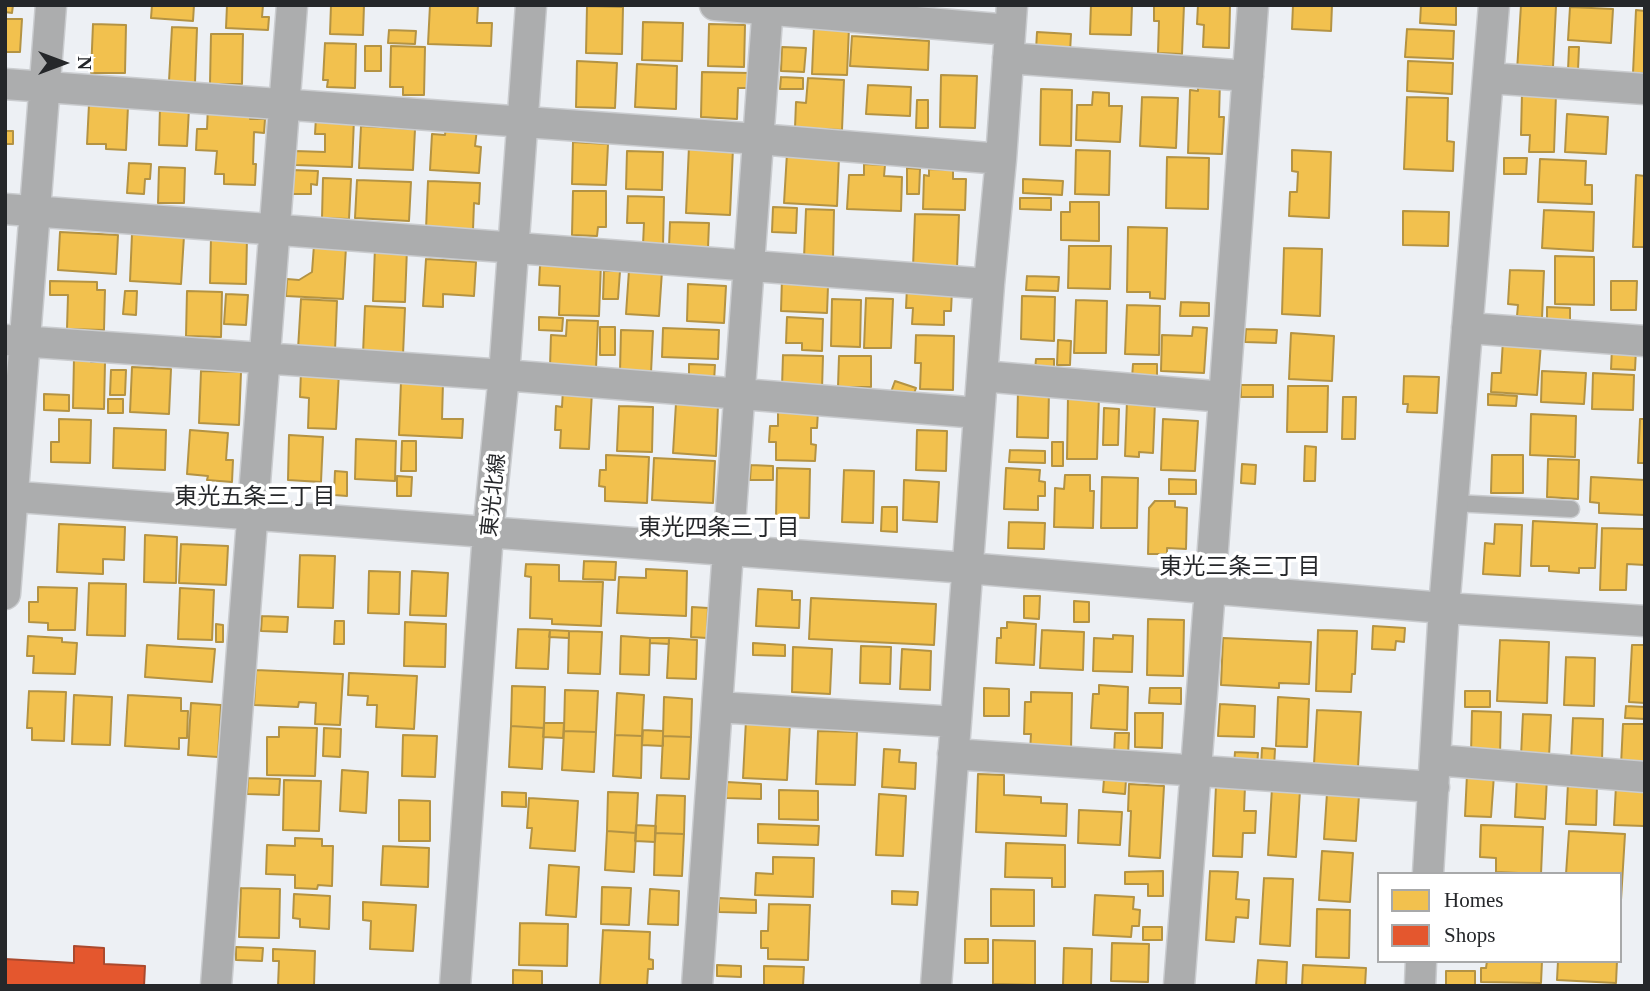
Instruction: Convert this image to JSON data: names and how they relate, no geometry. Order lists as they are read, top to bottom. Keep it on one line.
{"streets":{"street":["東光北線"]},"districts":["東光五条三丁目","東光四条三丁目","東光三条三丁目"],"legend":["Homes","Shops"],"north":"right"}
